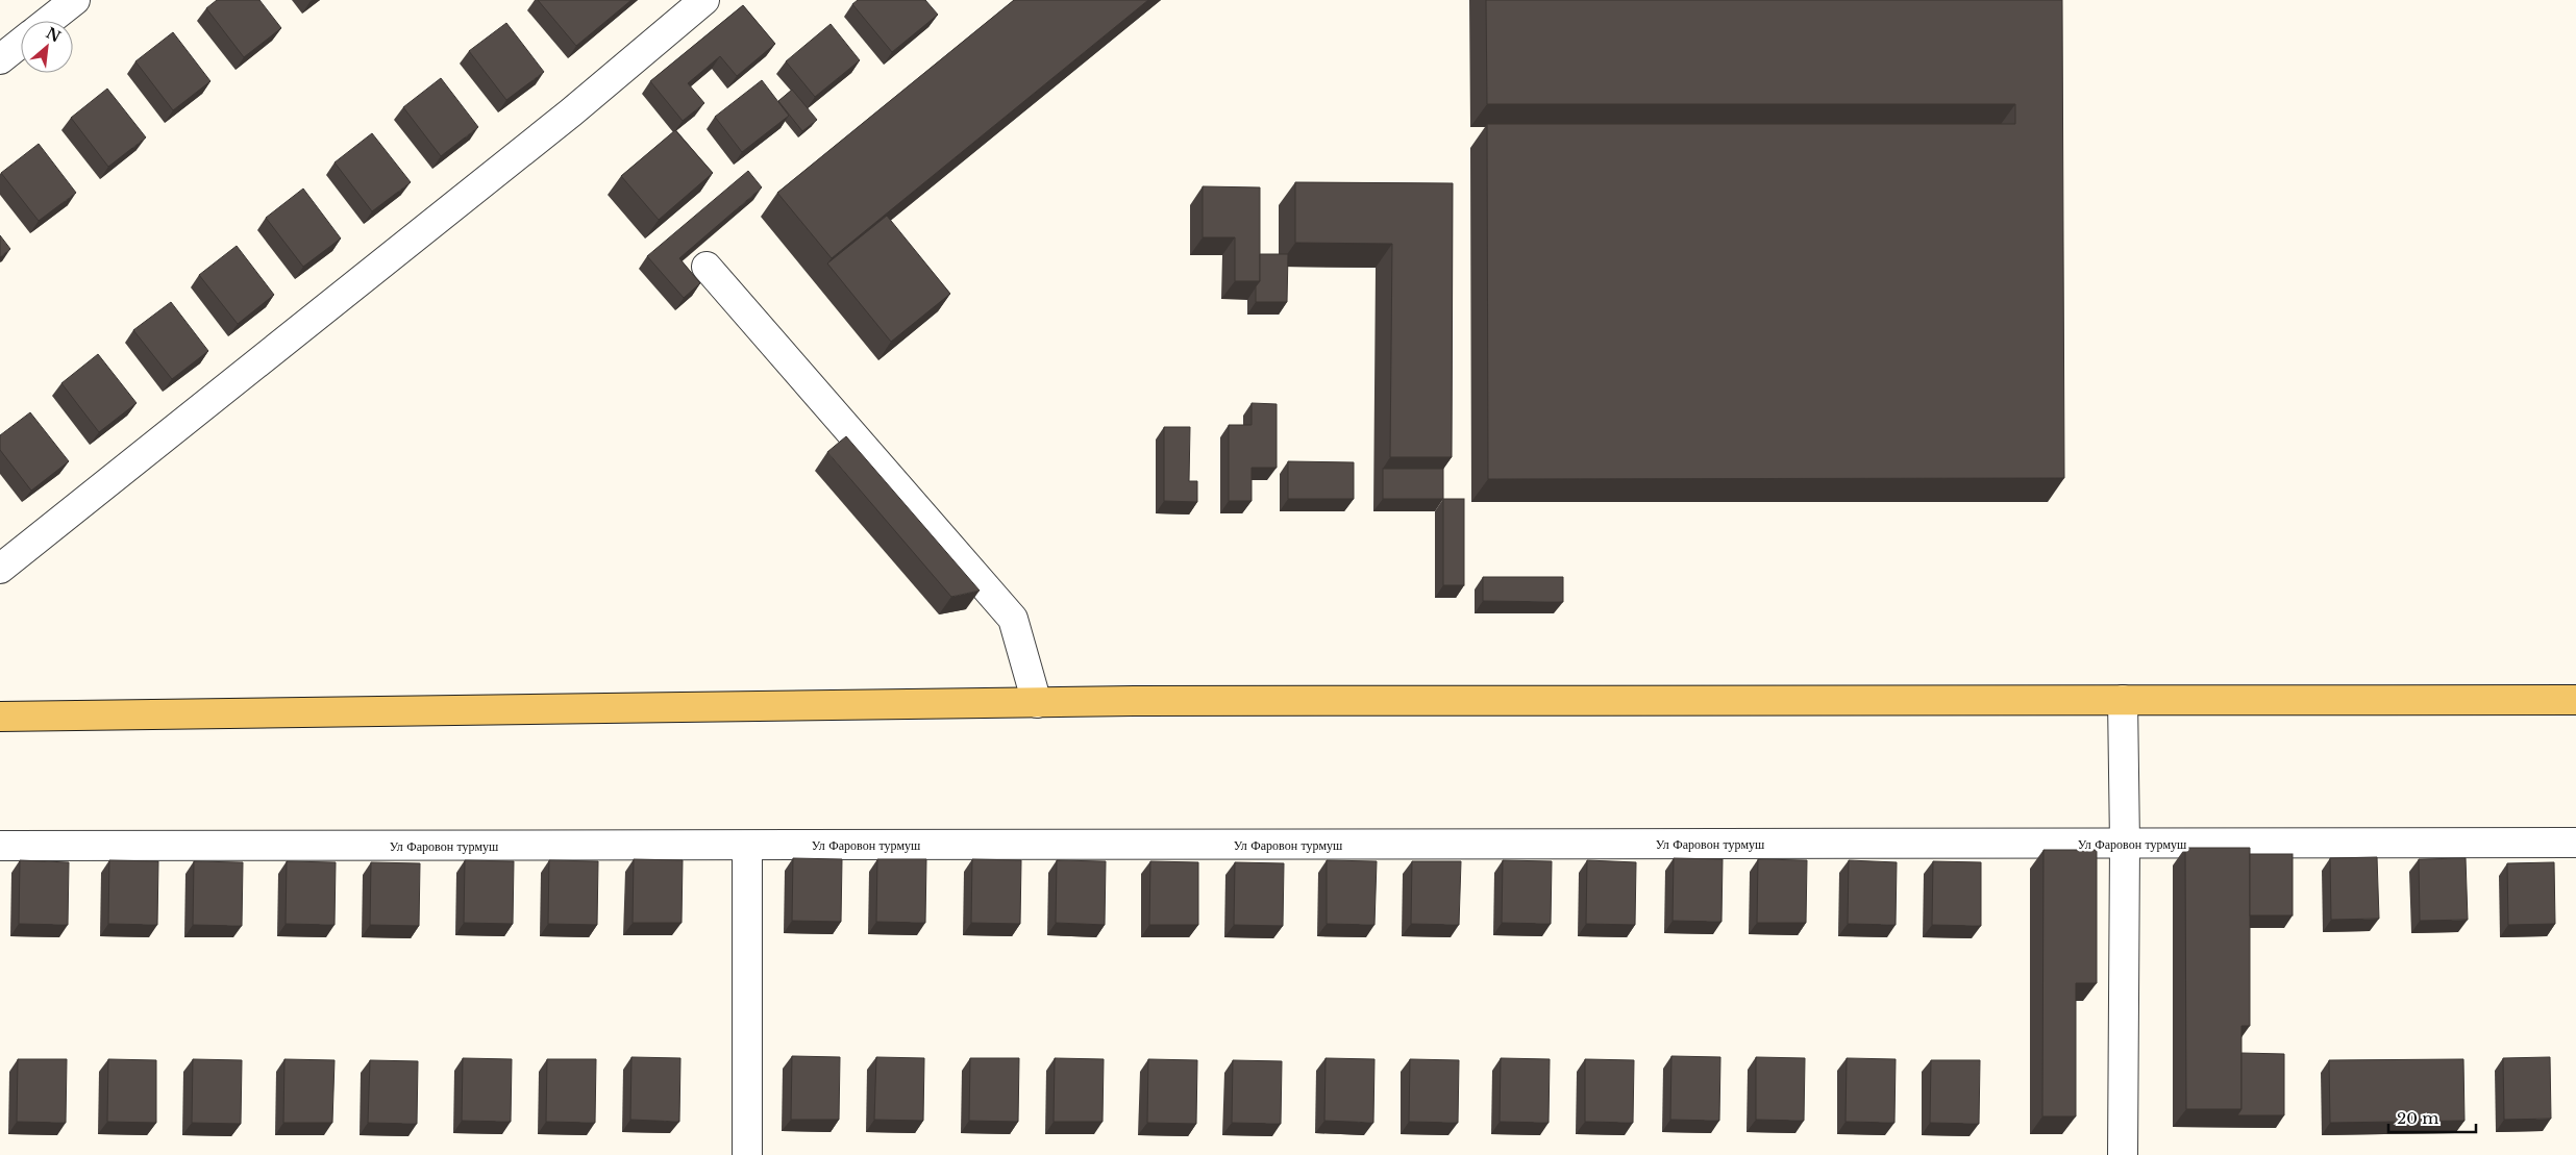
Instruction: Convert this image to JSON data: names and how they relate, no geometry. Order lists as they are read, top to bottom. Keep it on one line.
{"streets":{"street":["Ул Фаровон турмуш"]},"scale_bar":"20 m","north":"top right"}
